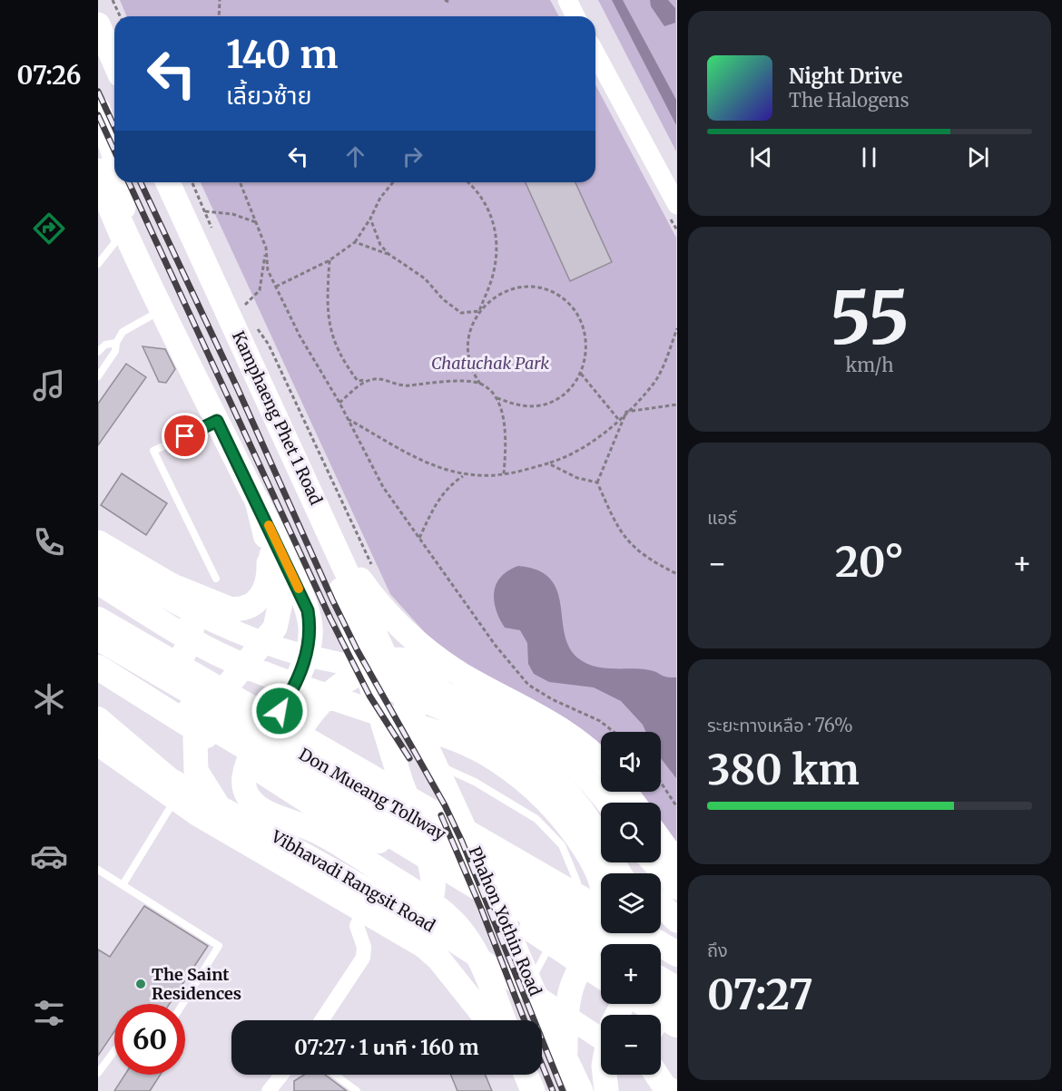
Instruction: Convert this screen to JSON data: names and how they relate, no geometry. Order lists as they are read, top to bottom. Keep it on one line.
{"streets":{"highway":["Don Mueang Tollway"],"main road":["Kamphaeng Phet 1 Road","Vibhavadi Rangsit Road","Phahon Yothin Road"]},"parks":["Chatuchak Park"],"places":["The Saint Residences"],"page":{"tabs":"07:26","turn":["140 m","เลี้ยวซ้าย"],"song":["Night Drive","The Halogens"],"tile":[["55","km/h"],"แอร์",["ระยะทางเหลือ · 76%","380 km"],["ถึง","07:27"]],"heat":["−","20°","+"],"map_buttons":["+","−"],"limit":"60","trip":"07:27 · 1 นาที · 160 m"}}
